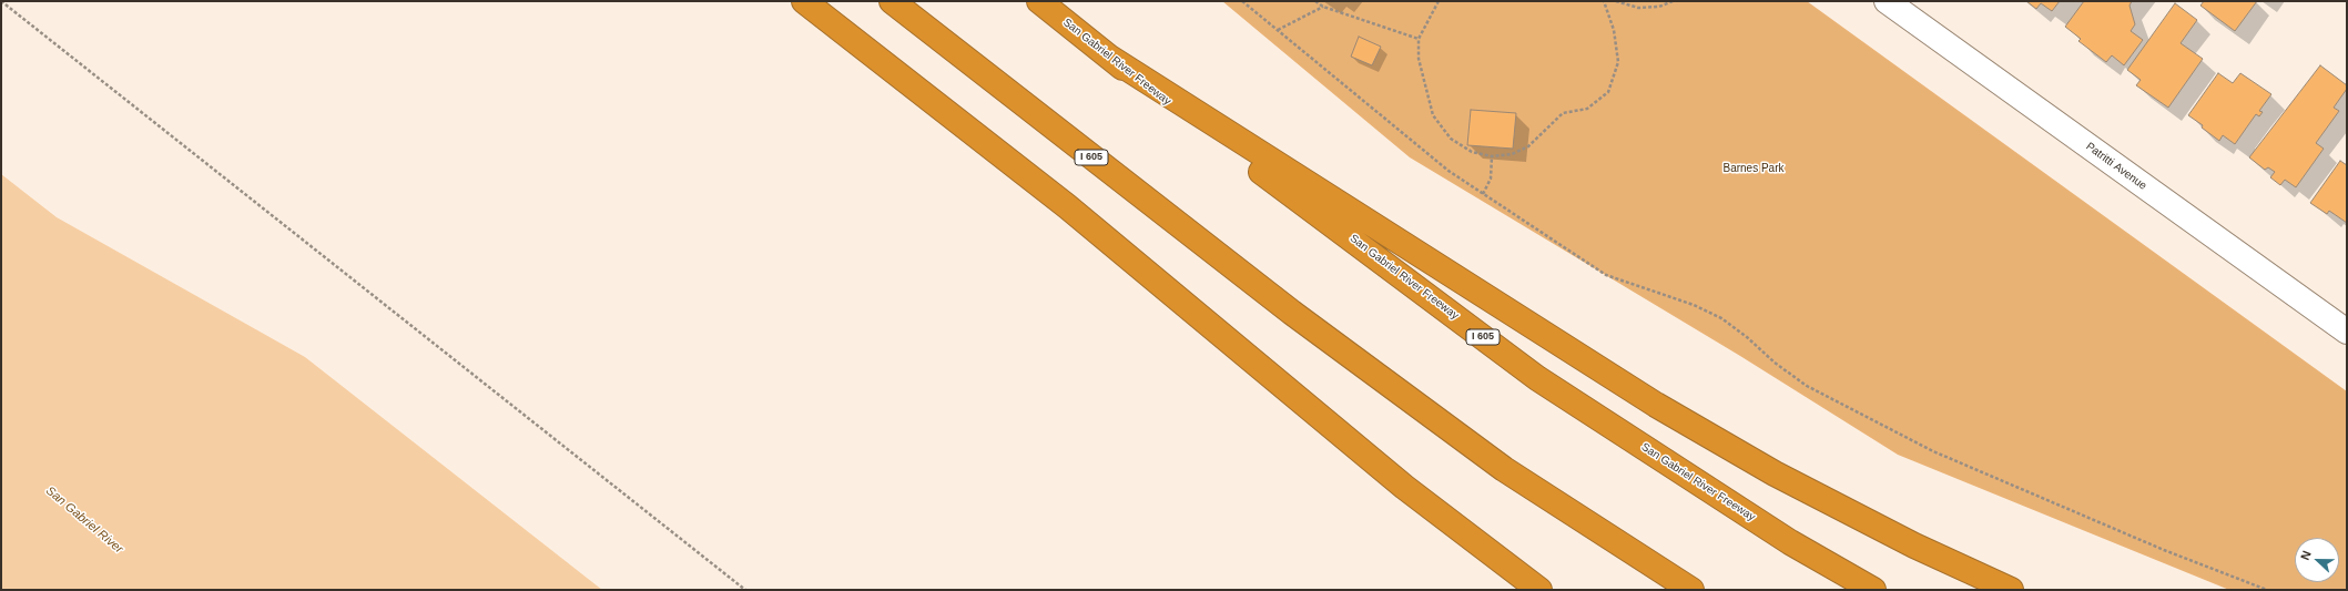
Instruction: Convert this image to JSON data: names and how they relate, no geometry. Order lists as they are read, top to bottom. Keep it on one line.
{"streets":{"highway":["San Gabriel River Freeway","I 605"],"street":["Patritti Avenue"]},"water":["San Gabriel River"],"parks":["Barnes Park"],"north":"left"}
